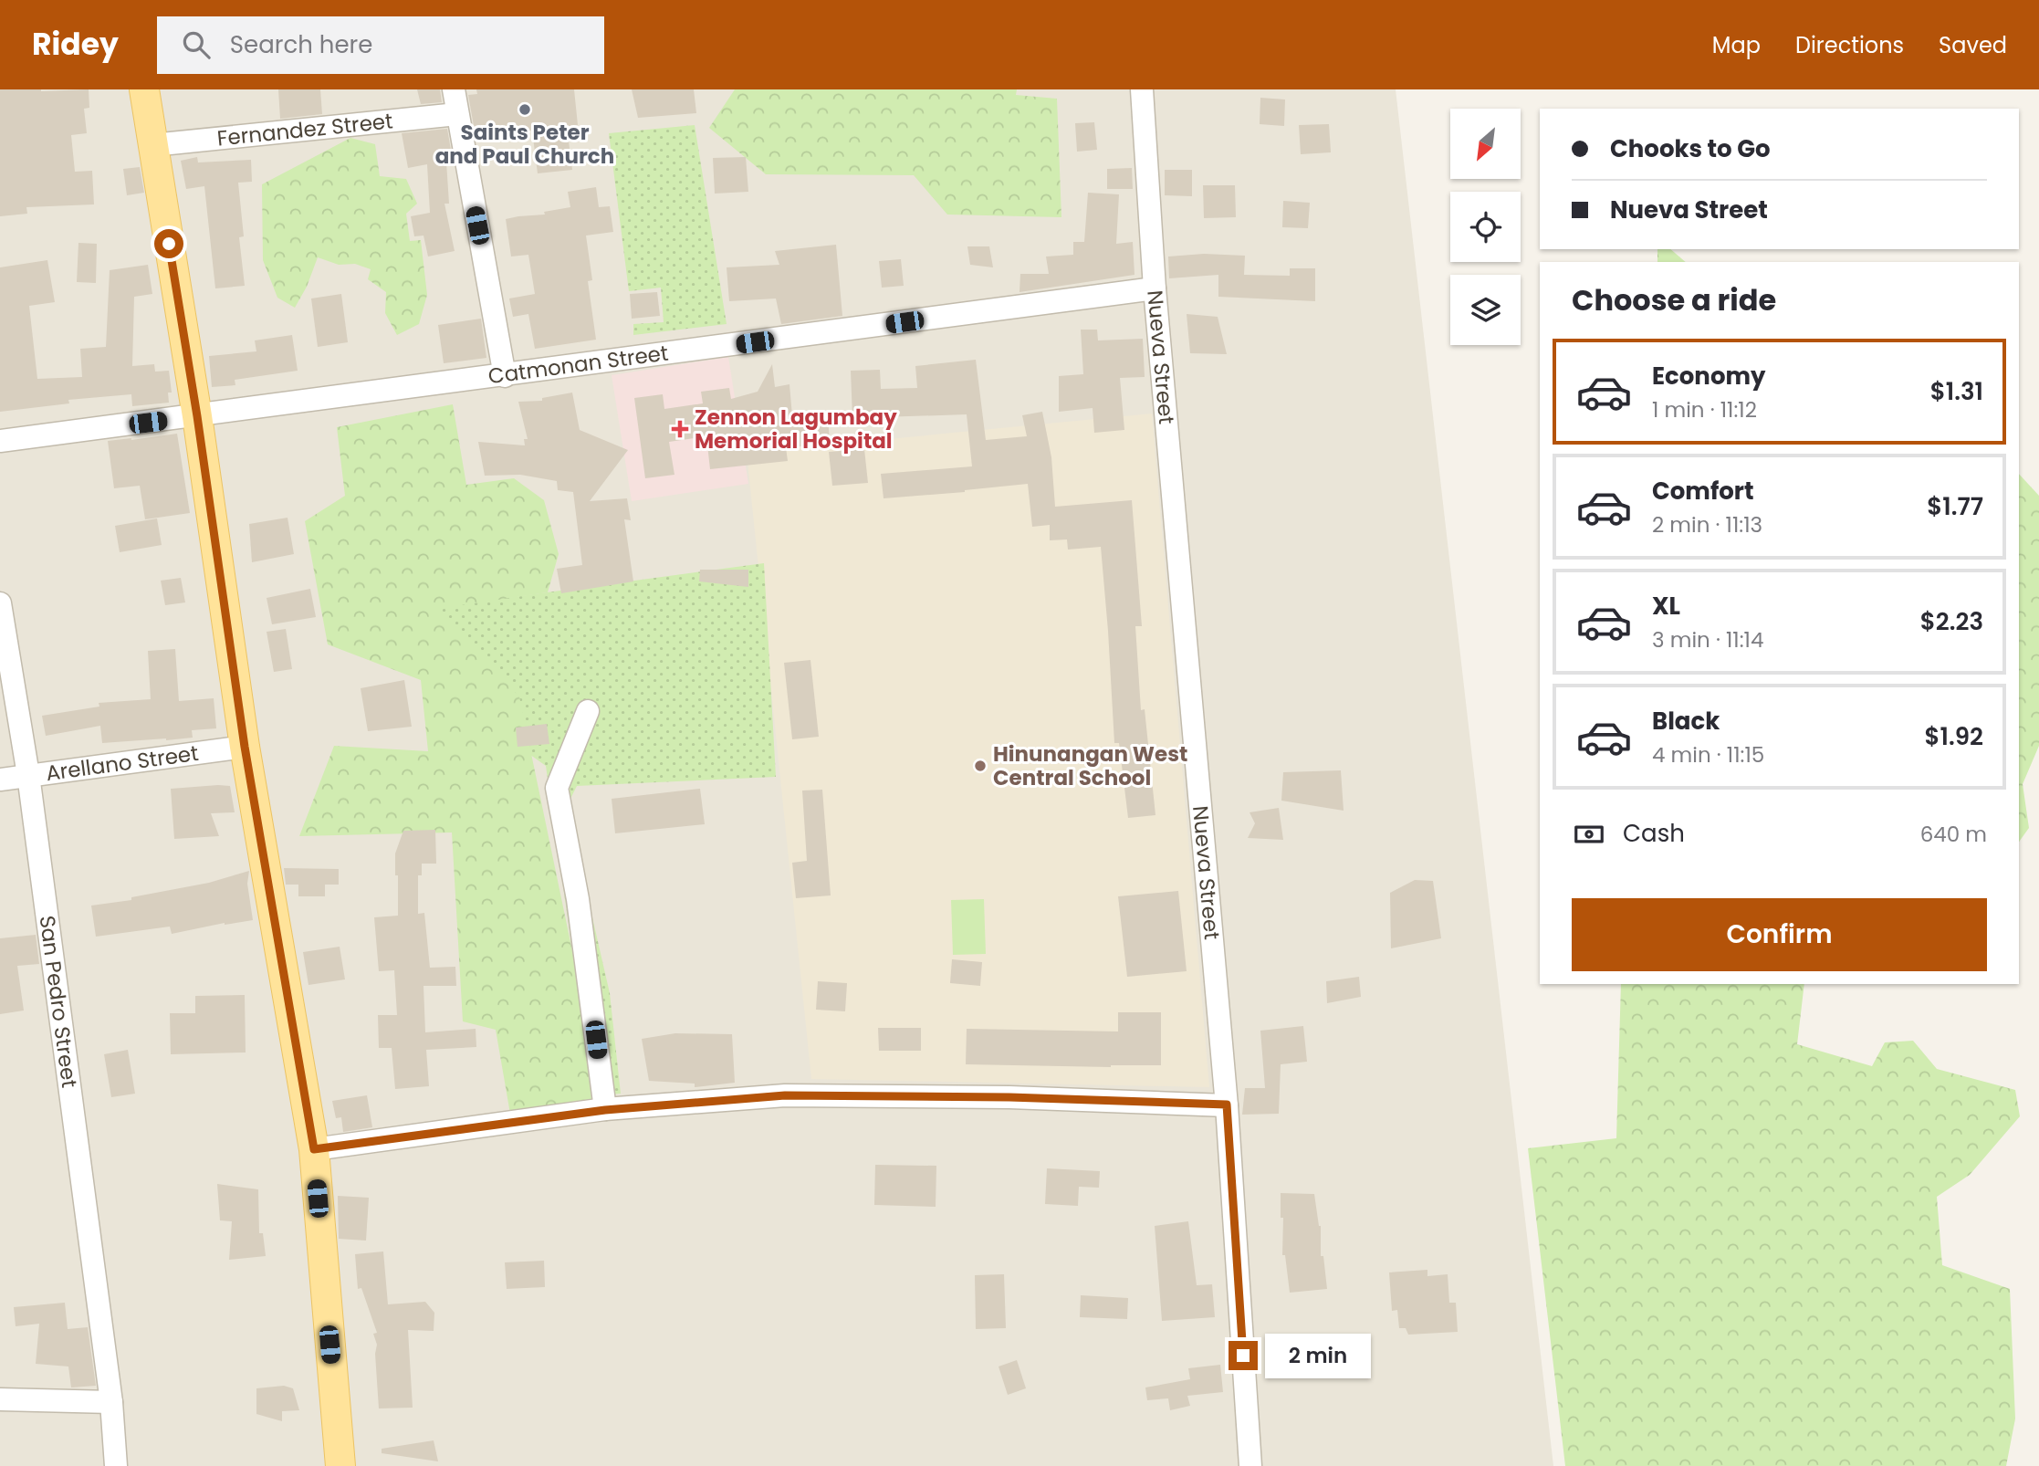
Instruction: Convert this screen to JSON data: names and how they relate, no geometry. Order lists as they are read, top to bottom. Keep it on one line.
{"streets":{"street":["Fernandez Street","Nueva Street","Catmonan Street","Arellano Street","San Pedro Street"]},"crossings":[["Nueva Street","Catmonan Street"],["Arellano Street","San Pedro Street"]],"places":{"other":["Saints Peter and Paul Church","Hinunangan West Central School"],"health":["Zennon Lagumbay Memorial Hospital"]},"north":"bottom left","page":{"header":"Ridey","search":"Search here","nav":["Map","Directions","Saved"],"banner":["Chooks to Go","Nueva Street"],"heading":"Choose a ride","list":[{"name":"Economy","note":"1 min · 11:12","value":"$1.31"},{"name":"Comfort","note":"2 min · 11:13","value":"$1.77"},{"name":"XL","note":"3 min · 11:14","value":"$2.23"},{"name":"Black","note":"4 min · 11:15","value":"$1.92"}],"pay":["Cash","640 m"],"buttons":"Confirm","bubble":"2 min"}}
